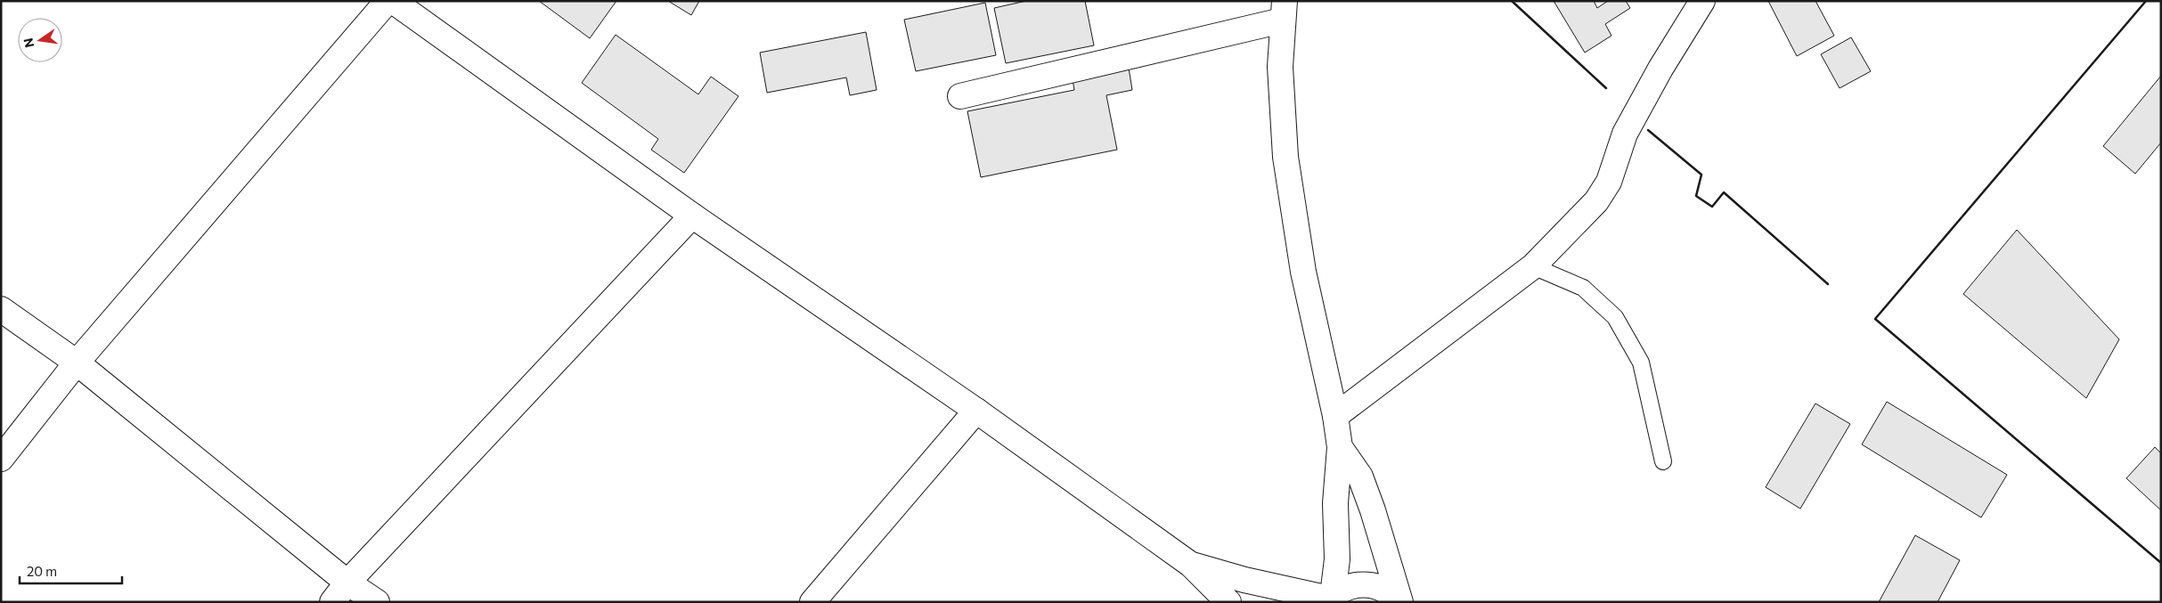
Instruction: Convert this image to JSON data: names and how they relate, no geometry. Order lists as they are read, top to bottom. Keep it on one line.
{"scale_bar":"20 m","north":"left"}
